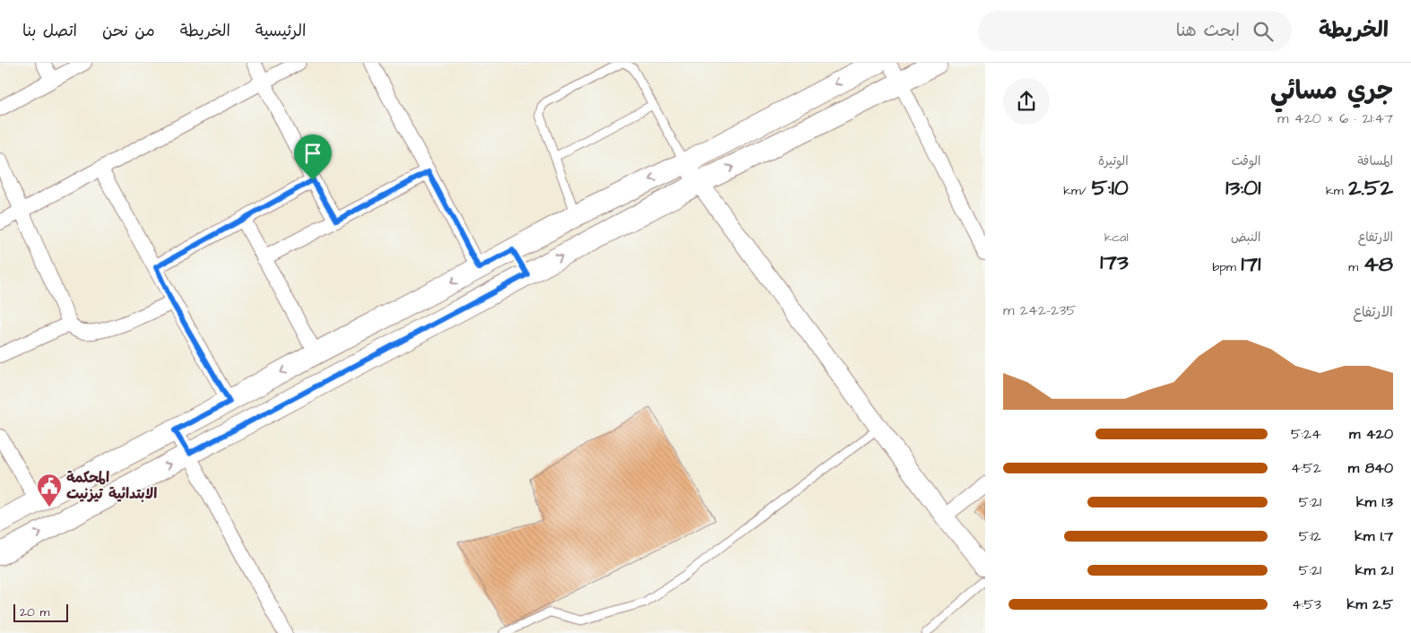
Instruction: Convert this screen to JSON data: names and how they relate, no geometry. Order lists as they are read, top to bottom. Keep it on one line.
{"places":{"public building":["المحكمة الابتدائية تيزنيت"]},"scale_bar":"20 m","page":{"header":"الخريطة","search":"ابحث هنا","nav":["الرئيسية","الخريطة","من نحن","اتصل بنا"],"heading":["جري مسائي","21:47 · 6 × 420 m"],"stats":[["المسافة","2.52 km"],["الوقت","13:01"],["الوتيرة","5:10 /km"],["الارتفاع","48 m"],["النبض","171 bpm"],["kcal","173"]],"chart":["الارتفاع","235–242 m"],"list":[{"name":"420 m","note":"5:24"},{"name":"840 m","note":"4:52"},{"name":"1.3 km","note":"5:21"},{"name":"1.7 km","note":"5:12"},{"name":"2.1 km","note":"5:21"},{"name":"2.5 km","note":"4:53"}],"scale":"20 m"}}
